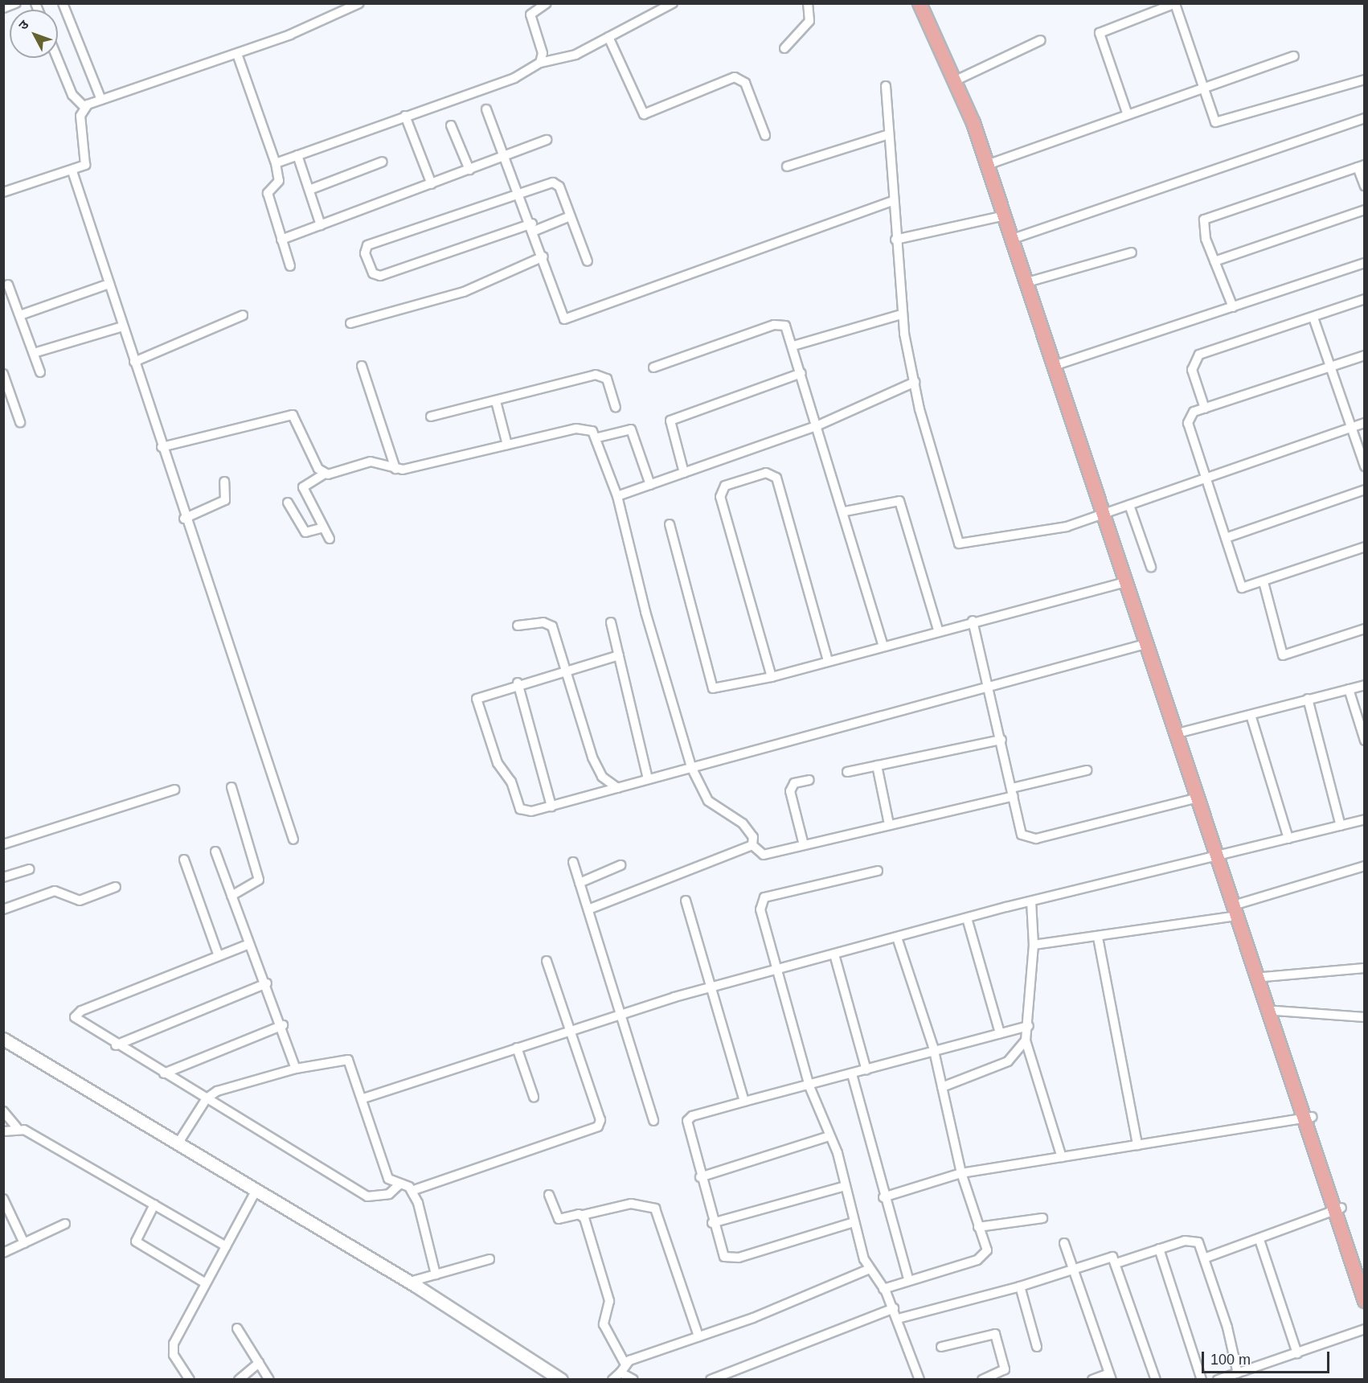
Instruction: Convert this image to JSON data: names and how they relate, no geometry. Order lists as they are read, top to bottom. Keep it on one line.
{"scale_bar":"100 m","north":"top left"}
